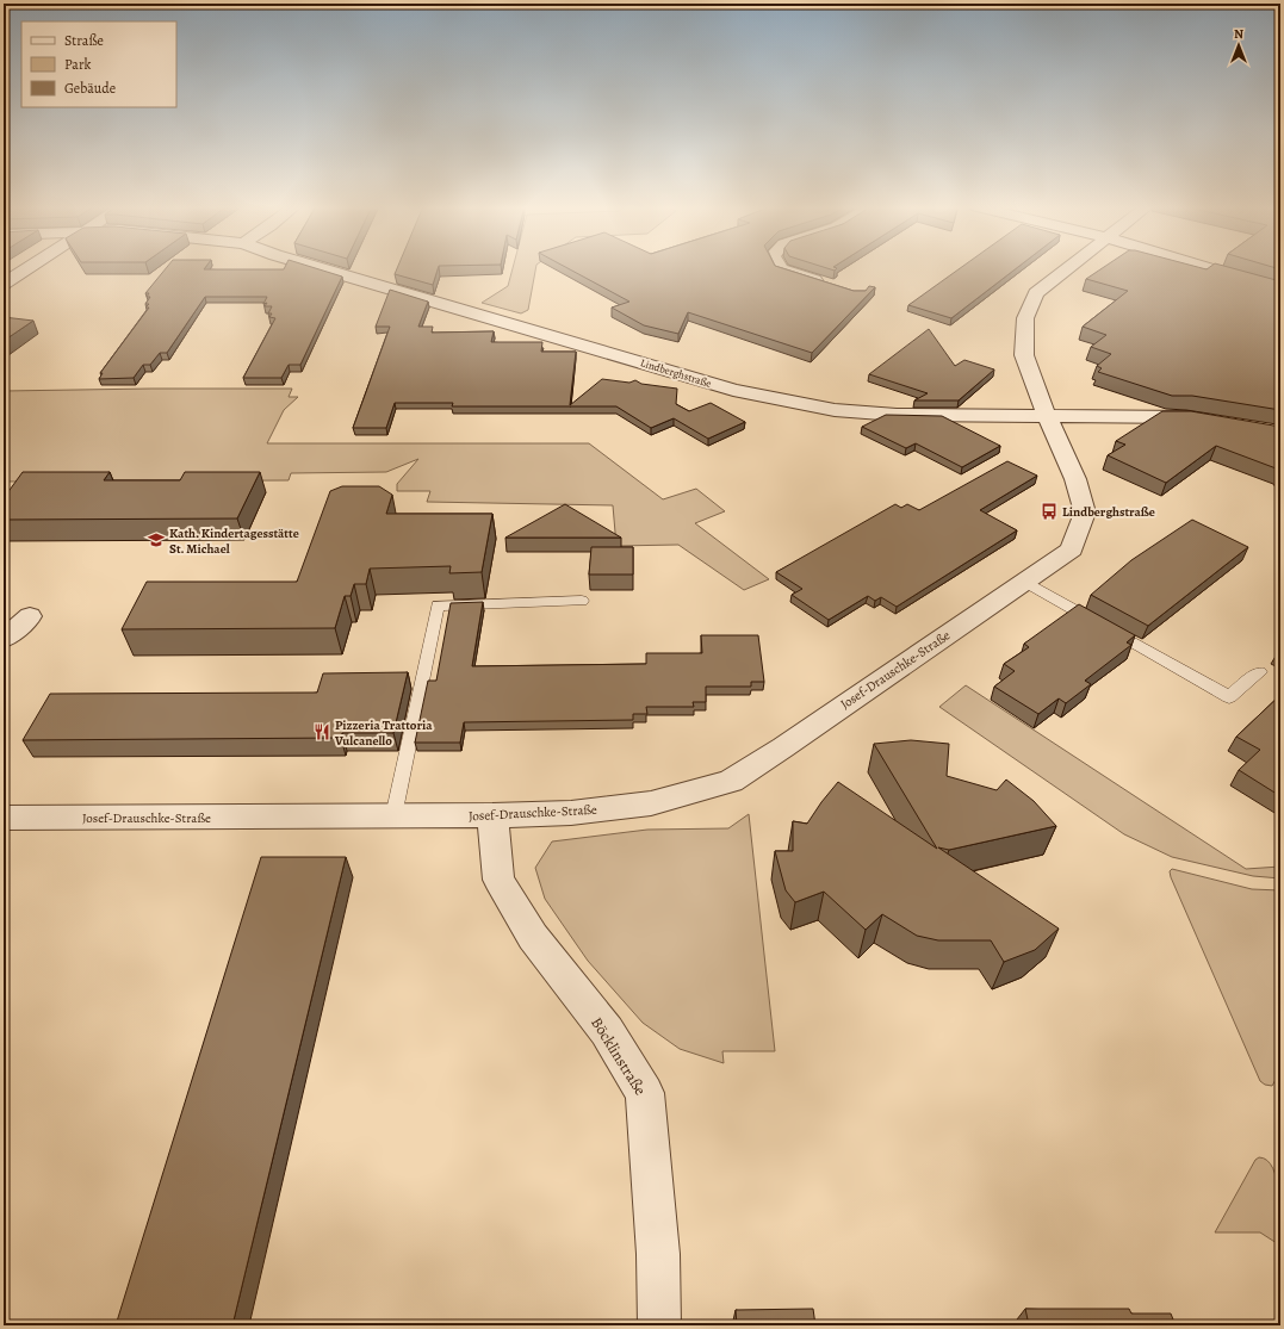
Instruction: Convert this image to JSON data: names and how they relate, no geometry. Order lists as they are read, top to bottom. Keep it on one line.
{"streets":{"street":["Lindberghstraße","Josef-Drauschke-Straße","Böcklinstraße"]},"crossings":[["Lindberghstraße","Josef-Drauschke-Straße"],["Josef-Drauschke-Straße","Böcklinstraße"]],"places":{"bus stop":["Lindberghstraße"],"school or university":["Kath. Kindertagesstätte St. Michael"],"restaurant":["Pizzeria Trattoria Vulcanello"]},"legend":["Straße","Park","Gebäude"],"north":"top"}
